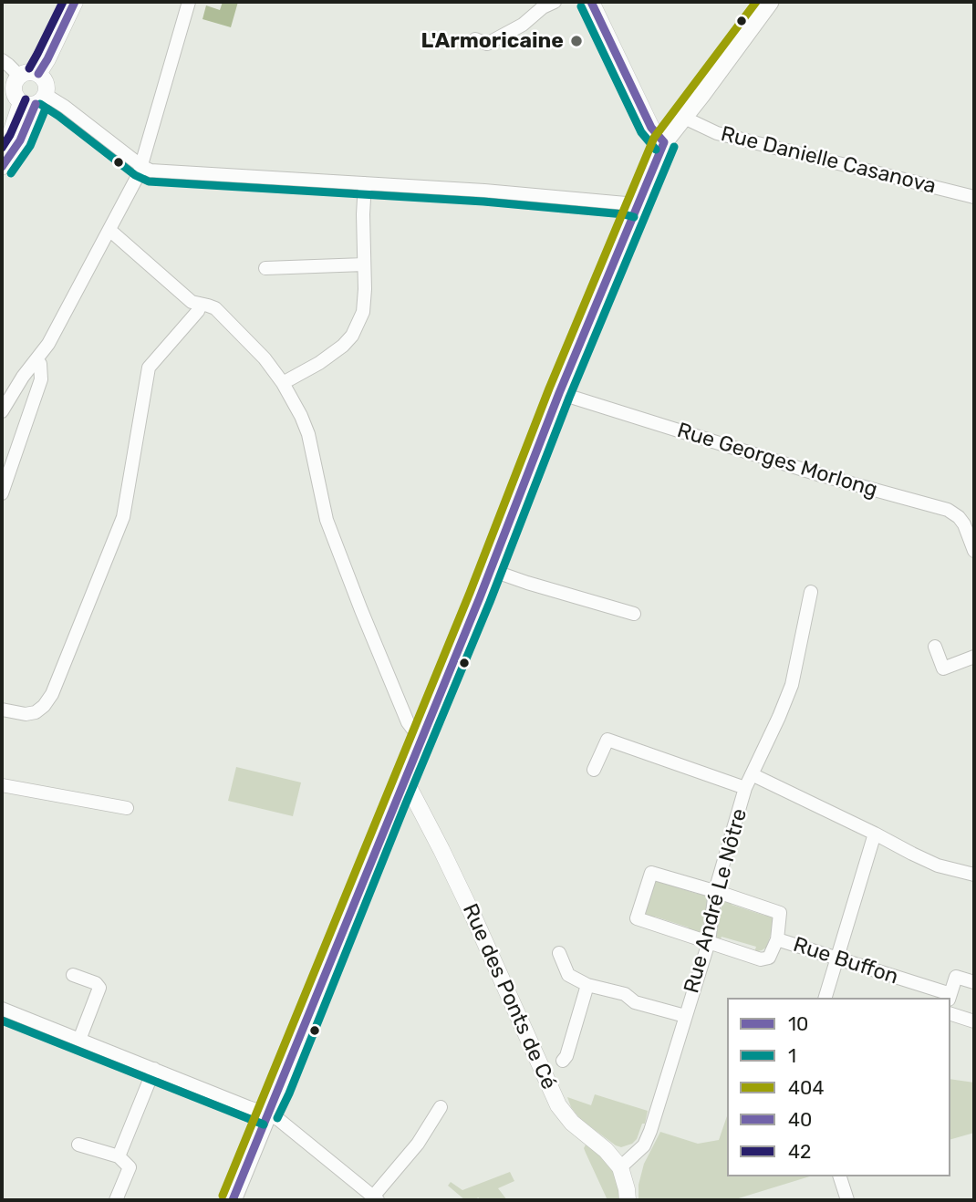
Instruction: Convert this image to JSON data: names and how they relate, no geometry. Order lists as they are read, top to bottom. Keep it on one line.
{"streets":{"street":["Rue Danielle Casanova","Rue Georges Morlong","Rue André Le Nôtre","Rue Buffon","Rue des Ponts de Cé"]},"crossings":[["Rue André Le Nôtre","Rue Buffon"],["Rue André Le Nôtre","Rue des Ponts de Cé"]],"places":["L'Armoricaine"],"lines":["transit line 10","transit line 404","transit line 40","transit line 42","transit line 1"],"legend":["10","1","404","40","42"]}
